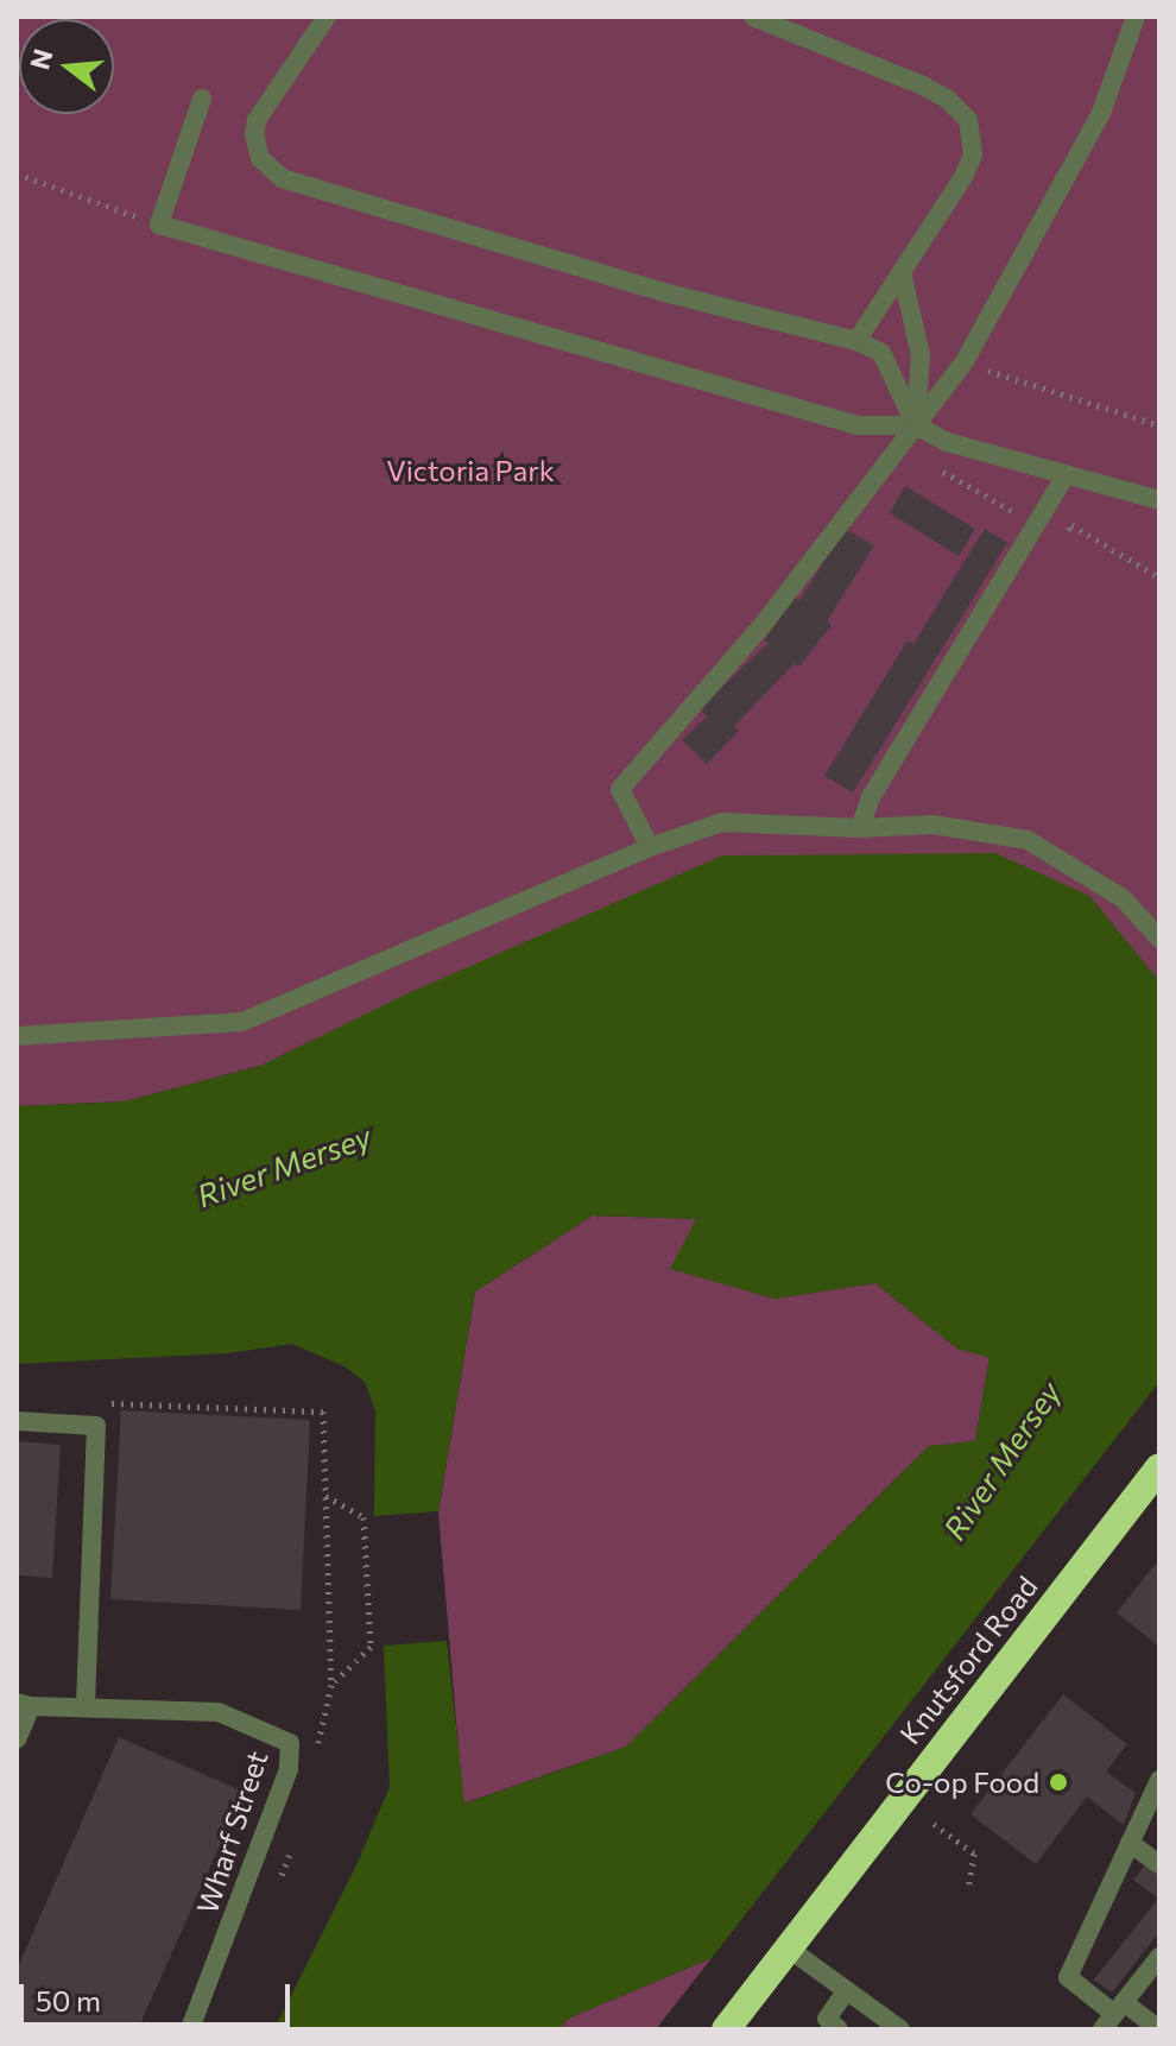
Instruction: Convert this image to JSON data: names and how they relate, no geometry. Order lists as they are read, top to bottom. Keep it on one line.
{"streets":{"highway":["Knutsford Road"],"street":["Wharf Street"]},"water":["River Mersey"],"parks":["Victoria Park"],"places":["Co-op Food"],"scale_bar":"50 m","north":"left"}
